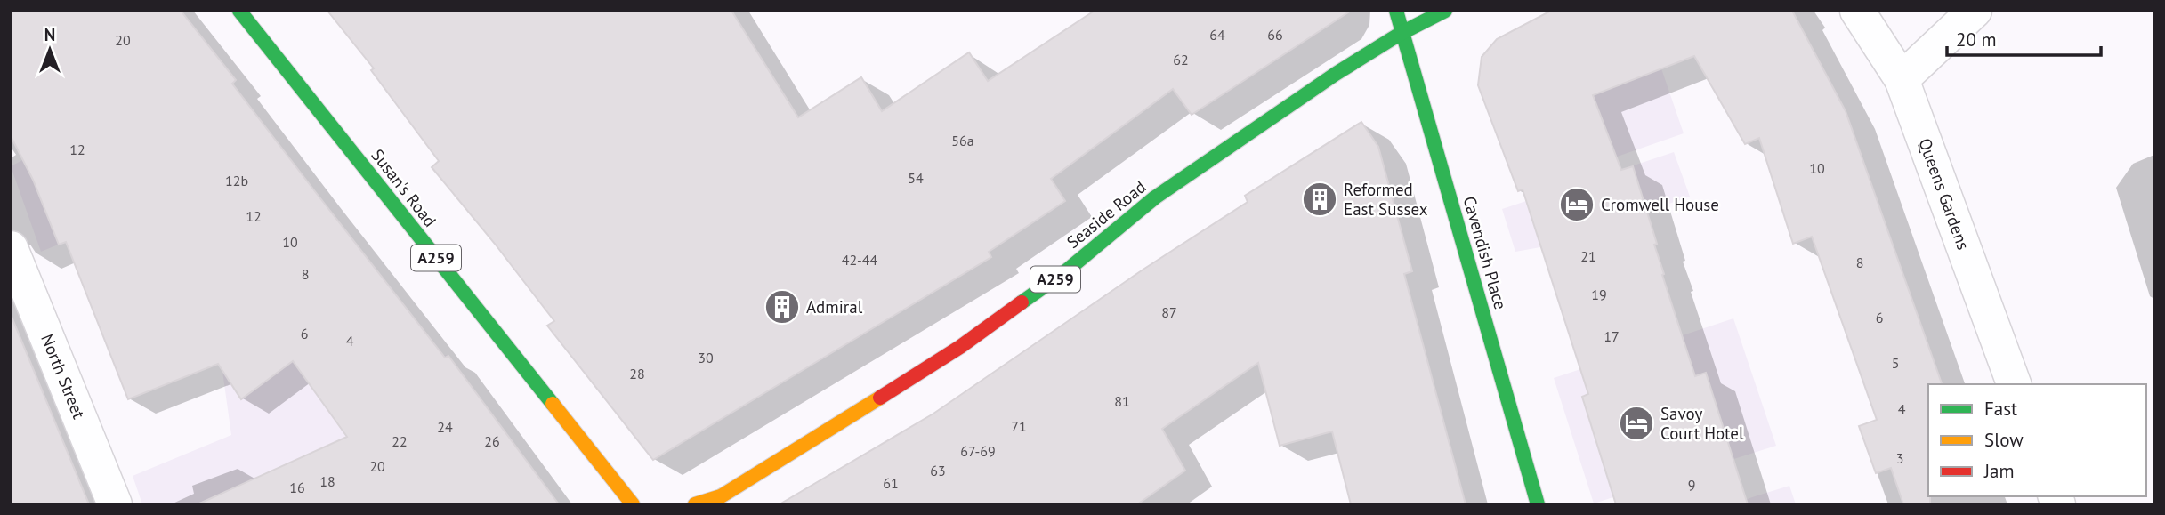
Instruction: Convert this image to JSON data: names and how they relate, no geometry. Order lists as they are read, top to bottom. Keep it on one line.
{"streets":{"main road":["Susan's Road","Seaside Road","Cavendish Place","A259"],"street":["Queens Gardens","North Street"]},"crossings":[["Seaside Road","Cavendish Place"]],"places":{"building":["Reformed East Sussex","Admiral"],"hotel":["Cromwell House","Savoy Court Hotel"]},"house_numbers":["64","66","20","62","56a","12","10","54","12b","12","10","21","42-44","8","8","19","87","6","6","17","4","30","5","28","81","4","71","24","22","26","67-69","3","20","63","18","61","9","16"],"legend":["Fast","Slow","Jam"],"scale_bar":"20 m","north":"top"}
